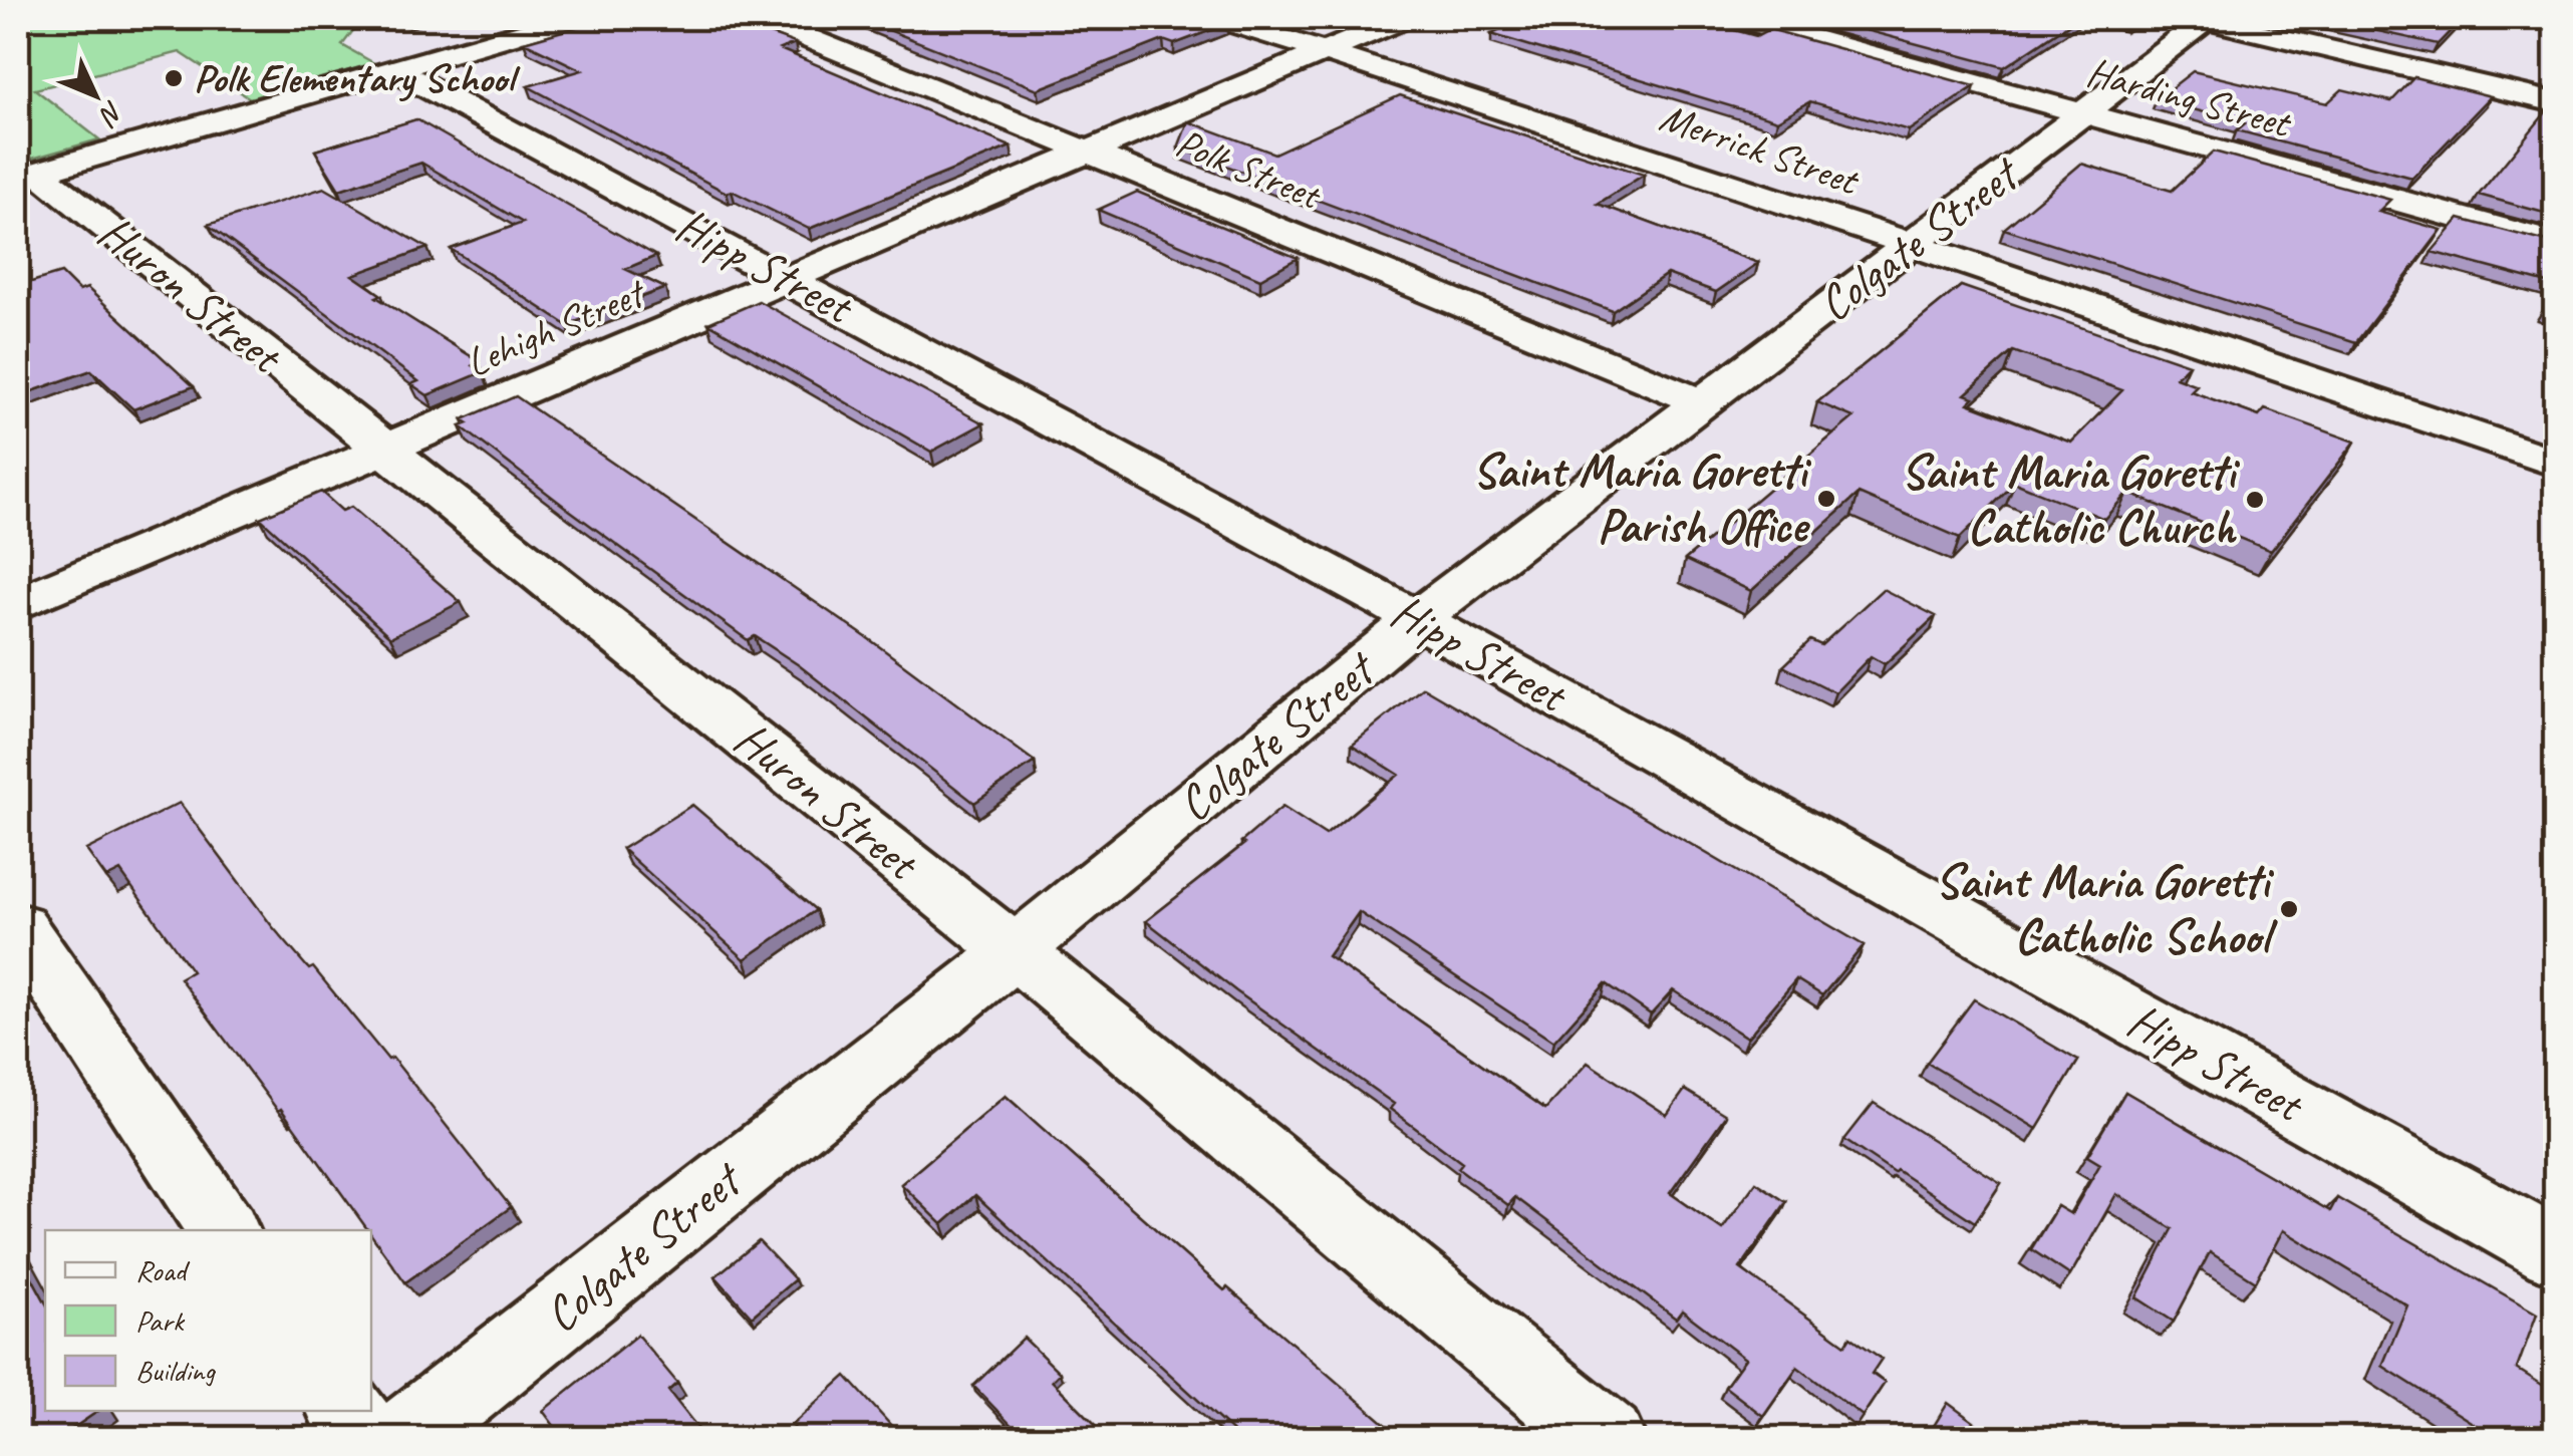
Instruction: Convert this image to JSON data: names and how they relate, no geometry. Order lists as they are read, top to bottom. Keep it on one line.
{"streets":{"street":["Harding Street","Merrick Street","Polk Street","Colgate Street","Hipp Street","Huron Street","Lehigh Street"]},"crossings":[["Harding Street","Colgate Street"],["Merrick Street","Colgate Street"],["Merrick Street","Lehigh Street"],["Polk Street","Colgate Street"],["Polk Street","Lehigh Street"],["Colgate Street","Hipp Street"],["Colgate Street","Huron Street"],["Hipp Street","Lehigh Street"],["Huron Street","Lehigh Street"]],"places":["Polk Elementary School","Saint Maria Goretti Parish Office","Saint Maria Goretti Catholic Church","Saint Maria Goretti Catholic School"],"legend":["Road","Park","Building"],"north":"bottom right"}
